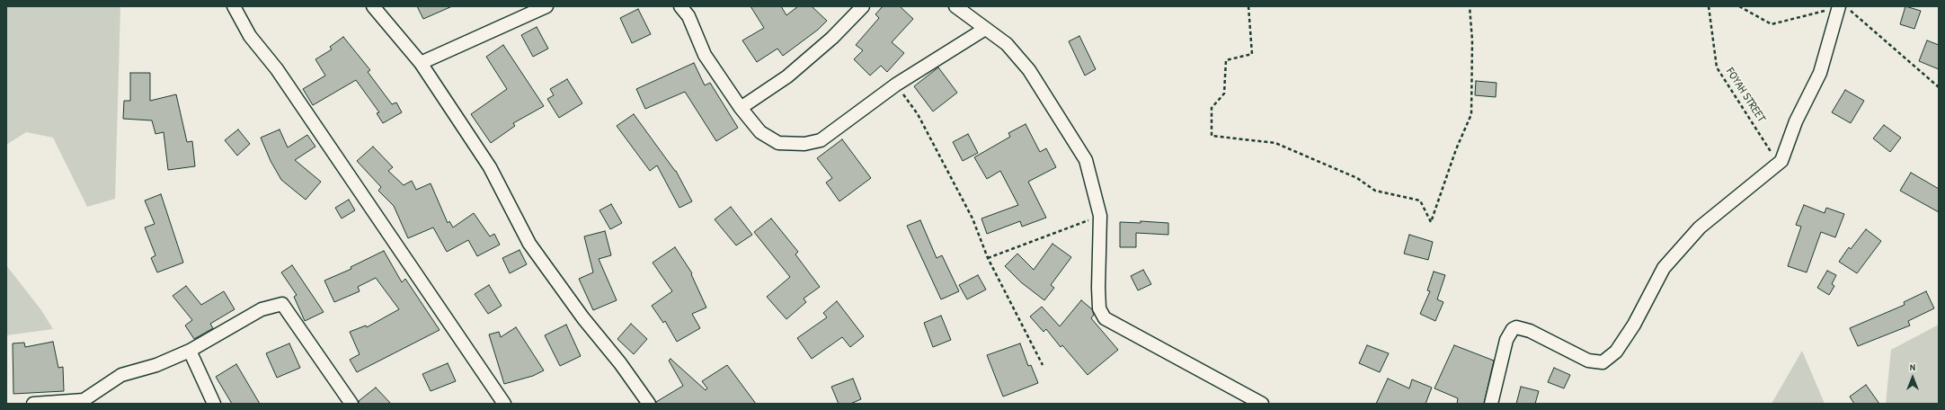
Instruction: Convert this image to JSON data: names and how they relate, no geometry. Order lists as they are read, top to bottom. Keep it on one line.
{"streets":{"path":["FOYAH STREET"]},"north":"top"}
